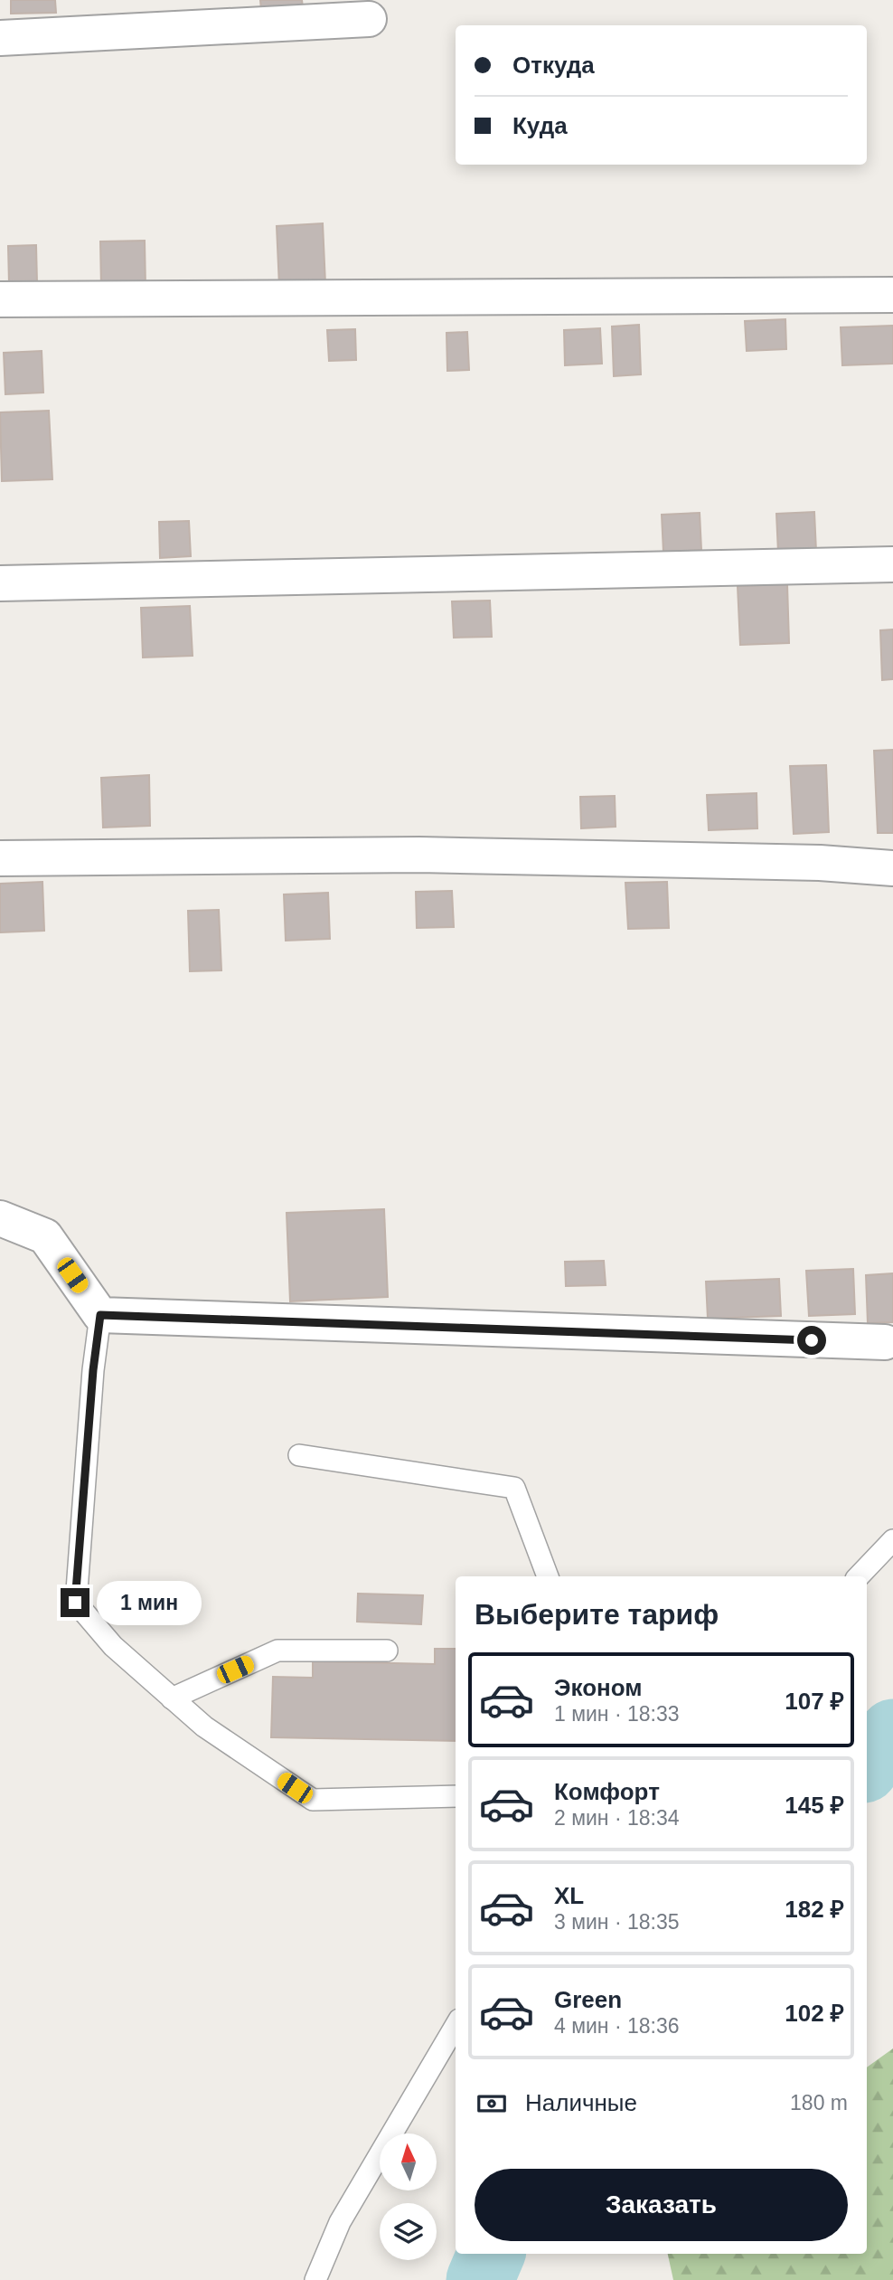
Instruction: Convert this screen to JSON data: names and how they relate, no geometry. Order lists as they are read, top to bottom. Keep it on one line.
{"north":"top","page":{"banner":["Откуда","Куда"],"heading":"Выберите тариф","bubble":"1 мин","list":[{"name":"Эконом","note":"1 мин · 18:33","value":"107 ₽"},{"name":"Комфорт","note":"2 мин · 18:34","value":"145 ₽"},{"name":"XL","note":"3 мин · 18:35","value":"182 ₽"},{"name":"Green","note":"4 мин · 18:36","value":"102 ₽"}],"pay":["Наличные","180 m"],"buttons":"Заказать"}}
